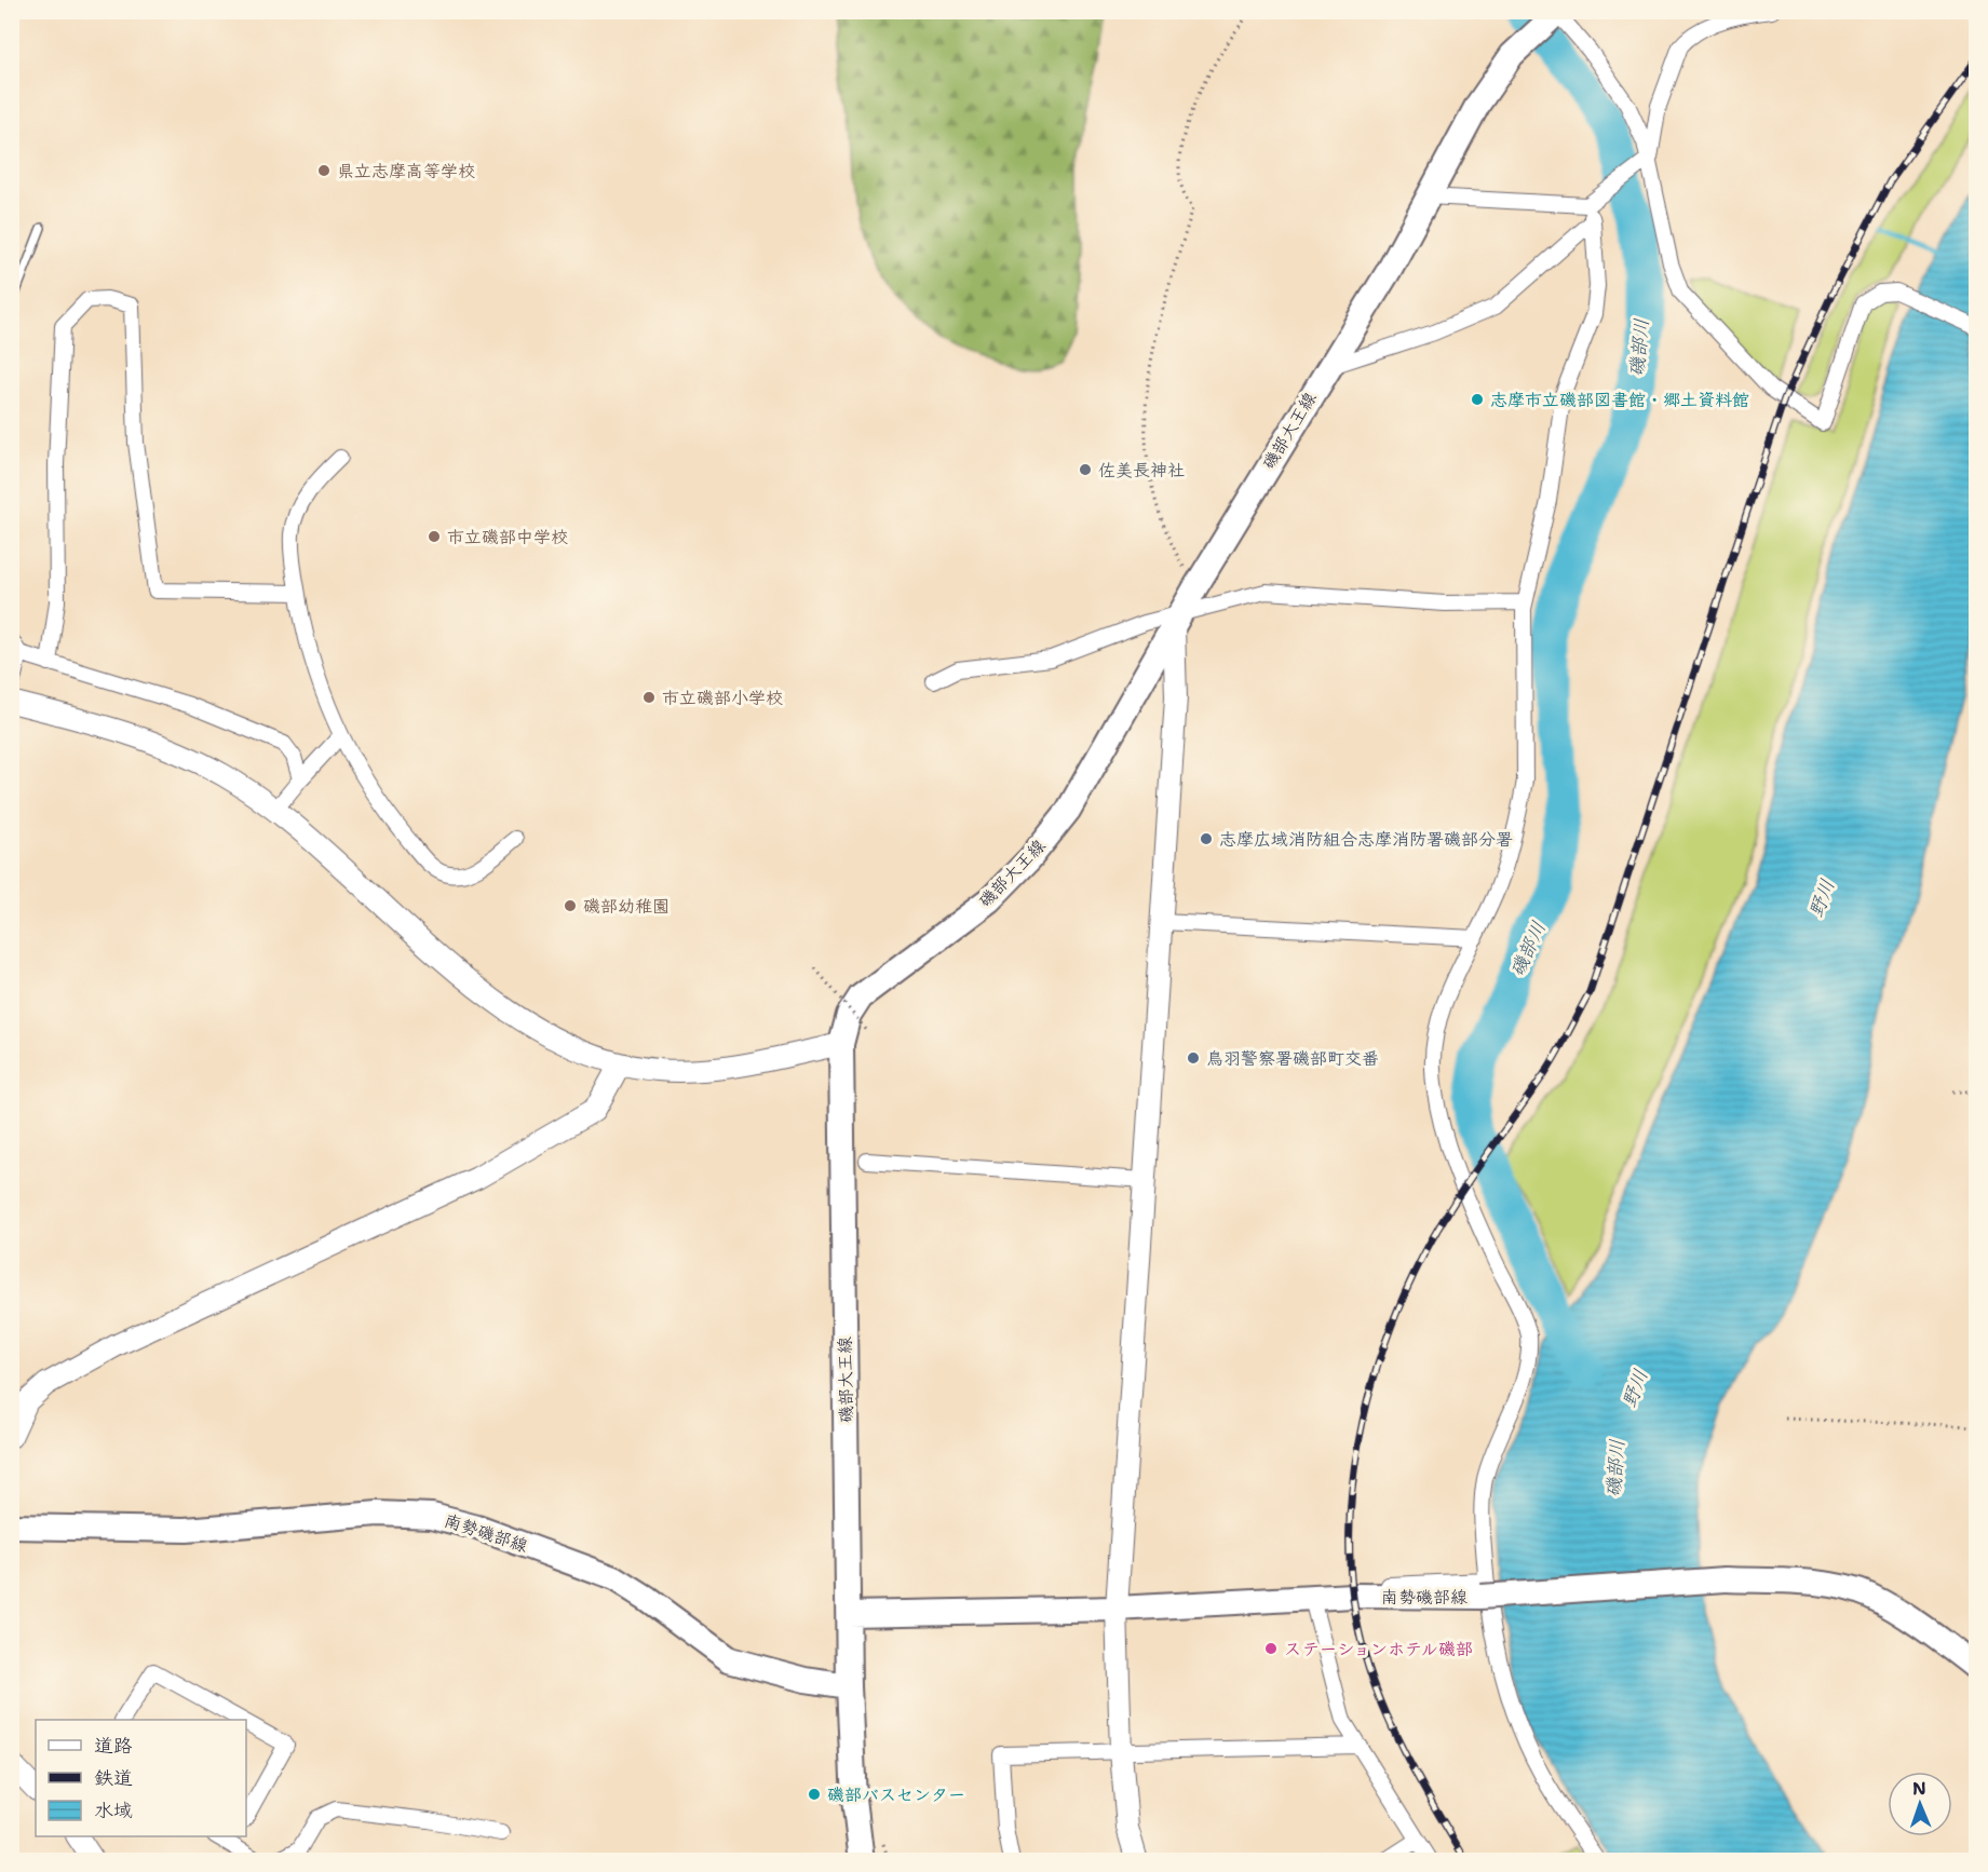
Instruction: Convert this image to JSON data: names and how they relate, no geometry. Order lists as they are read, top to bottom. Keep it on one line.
{"streets":{"main road":["磯部大王線","南勢磯部線"]},"crossings":[["磯部大王線","南勢磯部線"]],"water":["磯部川","野川"],"places":["県立志摩高等学校","志摩市立磯部図書館・郷土資料館","佐美長神社","市立磯部中学校","市立磯部小学校","志摩広域消防組合志摩消防署磯部分署","磯部幼稚園","鳥羽警察署磯部町交番","ステーションホテル磯部","磯部バスセンター"],"legend":["道路","鉄道","水域"],"north":"top"}
